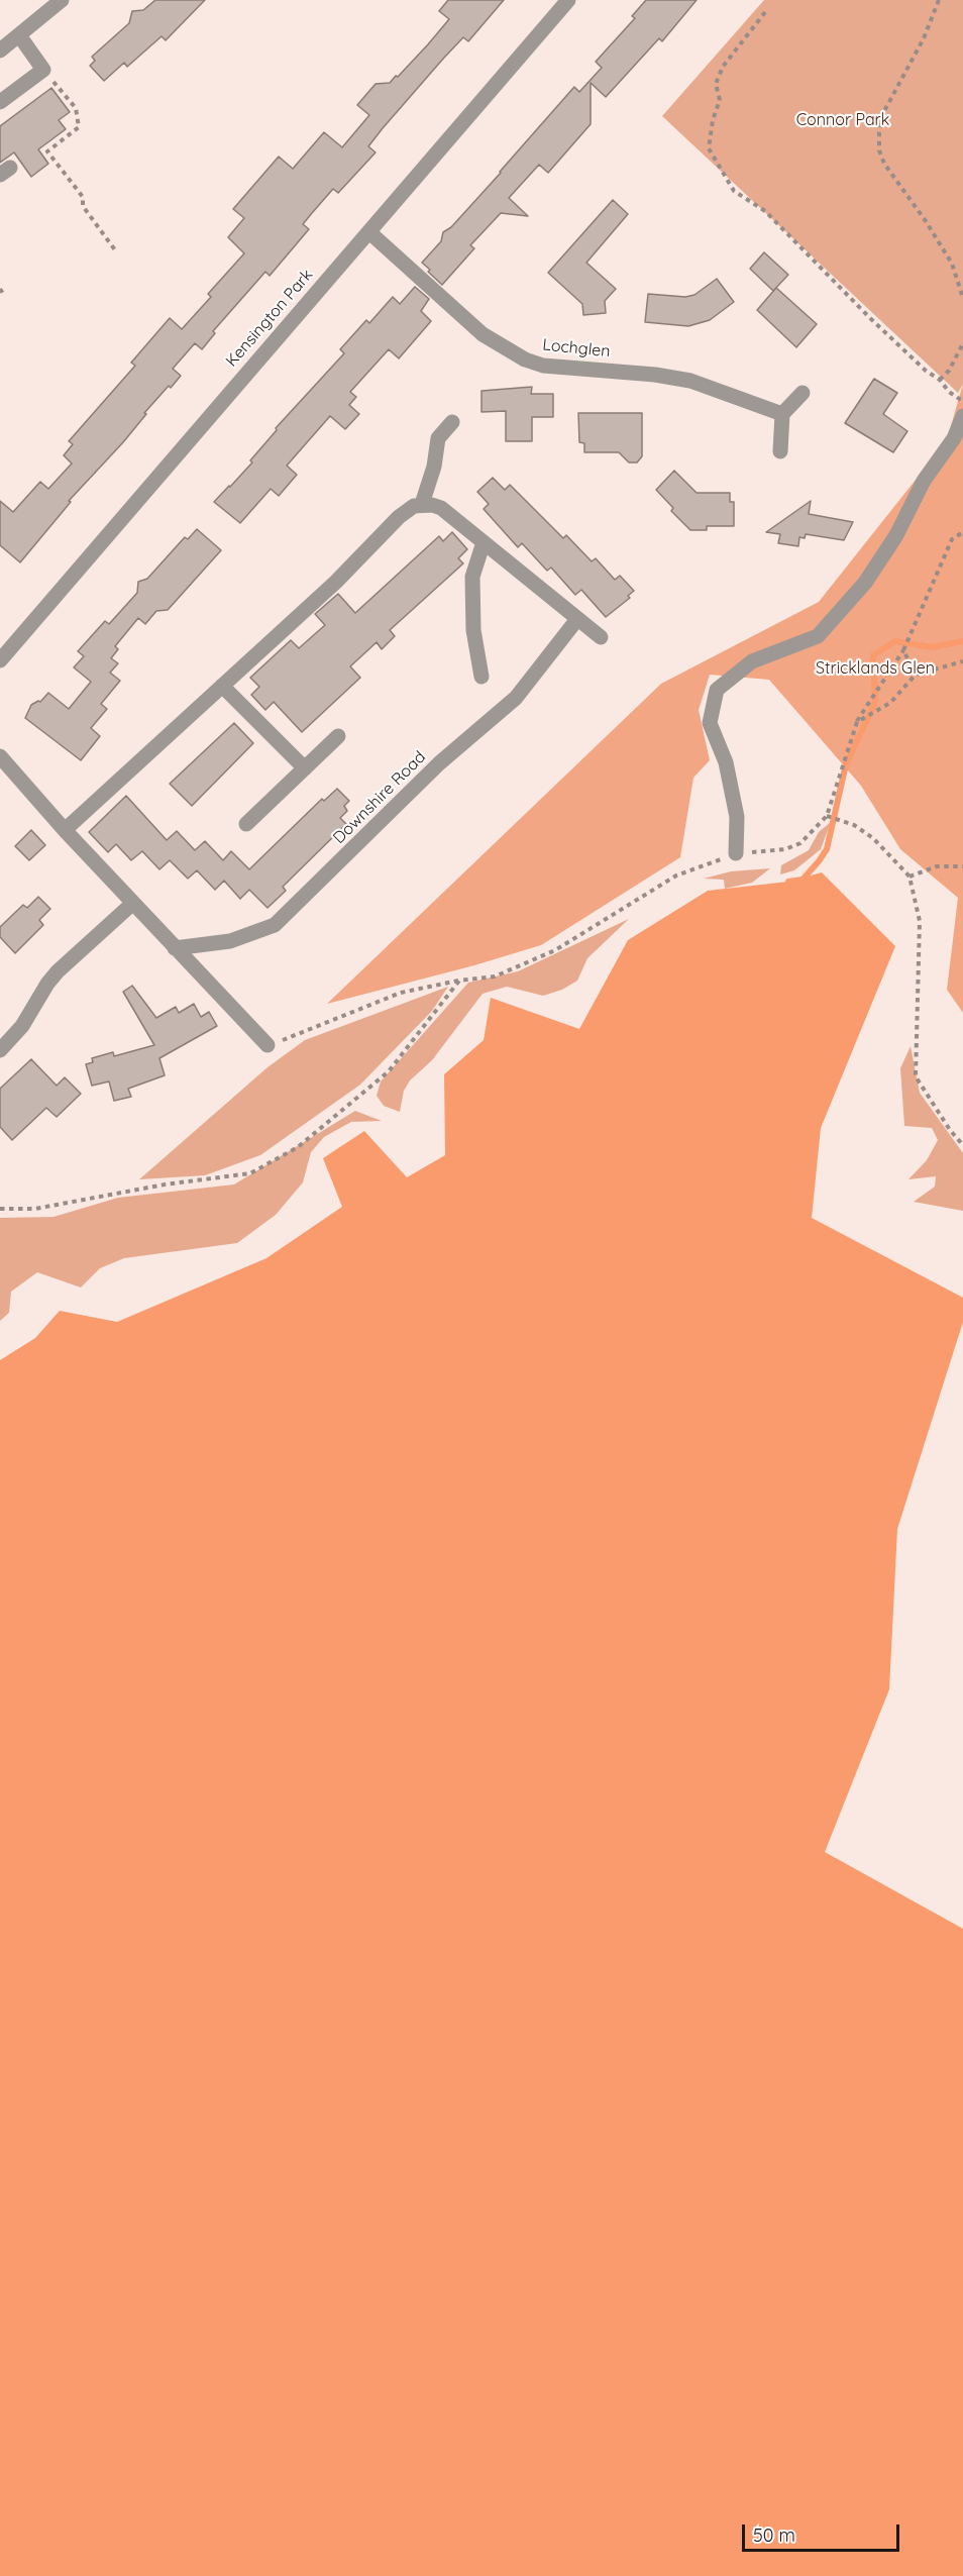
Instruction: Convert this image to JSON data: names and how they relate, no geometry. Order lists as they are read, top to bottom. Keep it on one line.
{"streets":{"street":["Kensington Park","Lochglen","Downshire Road"]},"crossings":[["Kensington Park","Lochglen"]],"parks":["Connor Park","Stricklands Glen"],"scale_bar":"50 m"}
